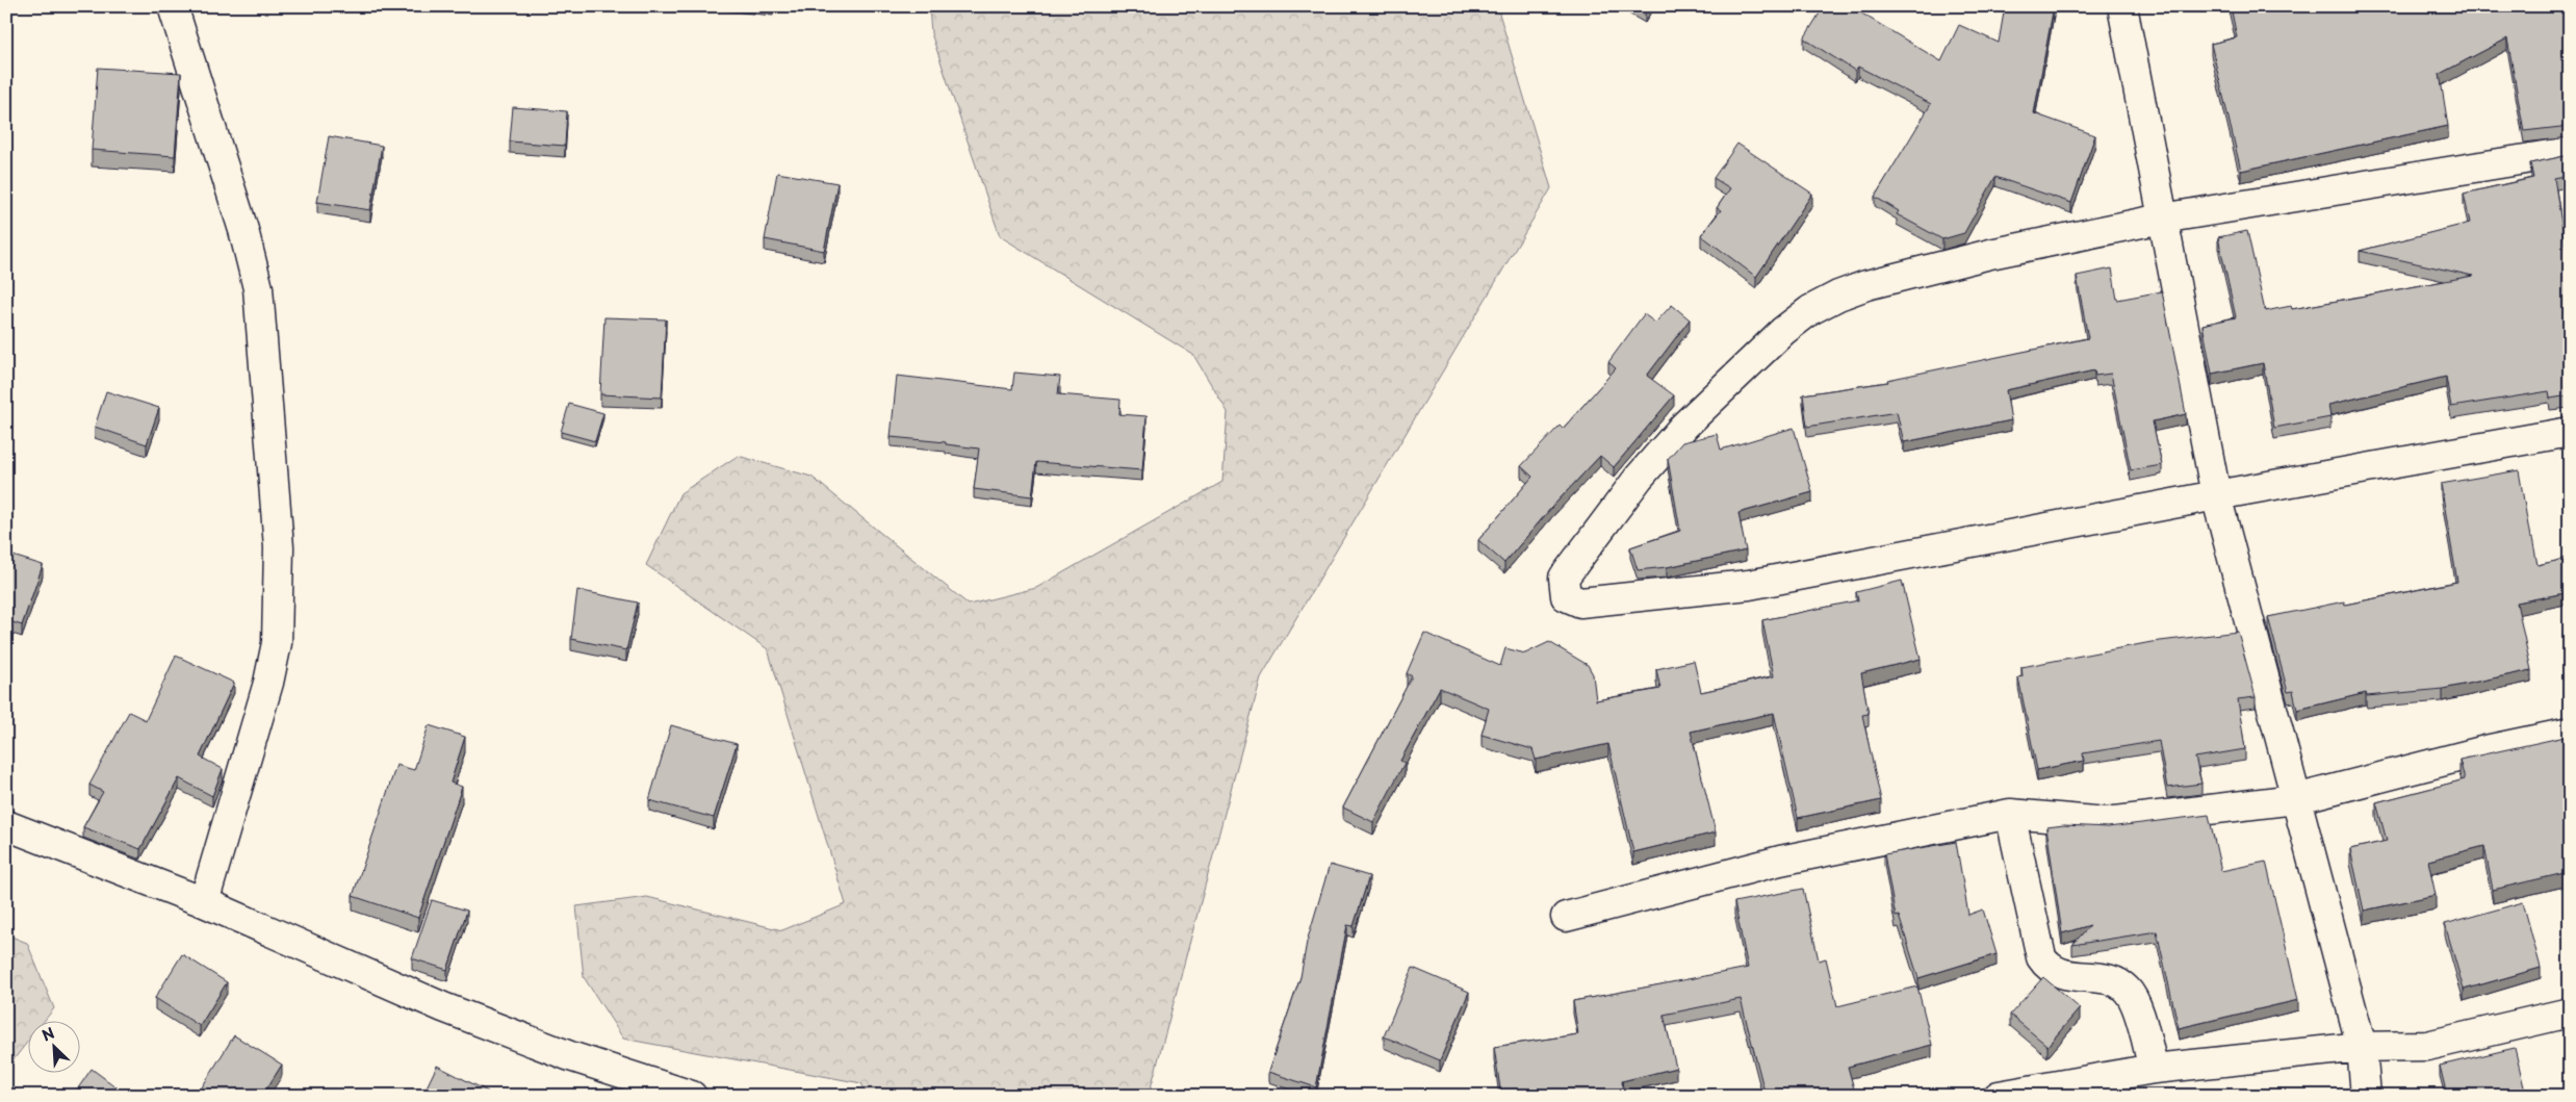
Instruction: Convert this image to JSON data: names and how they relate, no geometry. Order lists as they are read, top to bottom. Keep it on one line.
{"north":"top left"}
